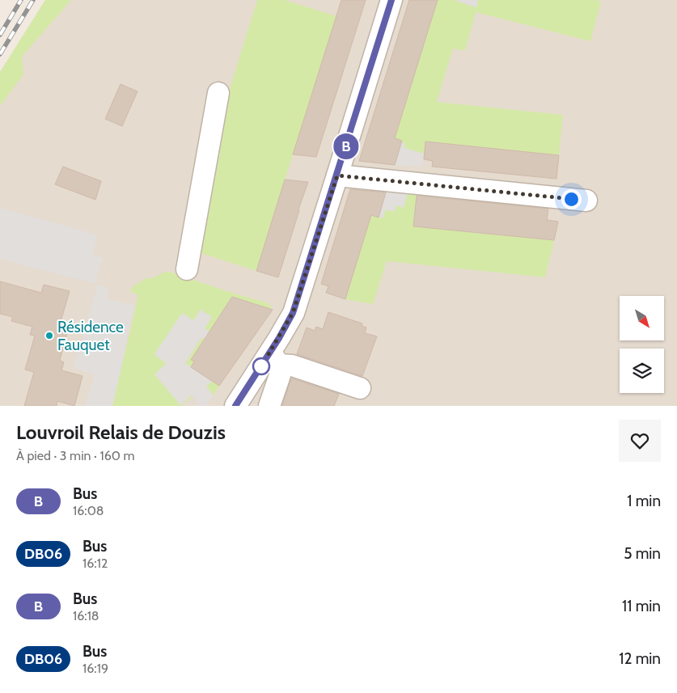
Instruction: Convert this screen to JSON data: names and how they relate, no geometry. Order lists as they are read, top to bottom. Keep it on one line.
{"places":["Résidence Fauquet"],"lines":["bus line B"],"north":"bottom right","page":{"on_map":"B","heading":["Louvroil Relais de Douzis","À pied · 3 min · 160 m"],"list":[{"mark":"B","name":"Bus","note":"16:08","value":"1 min"},{"mark":"DB06","name":"Bus","note":"16:12","value":"5 min"},{"mark":"B","name":"Bus","note":"16:18","value":"11 min"},{"mark":"DB06","name":"Bus","note":"16:19","value":"12 min"}]}}
